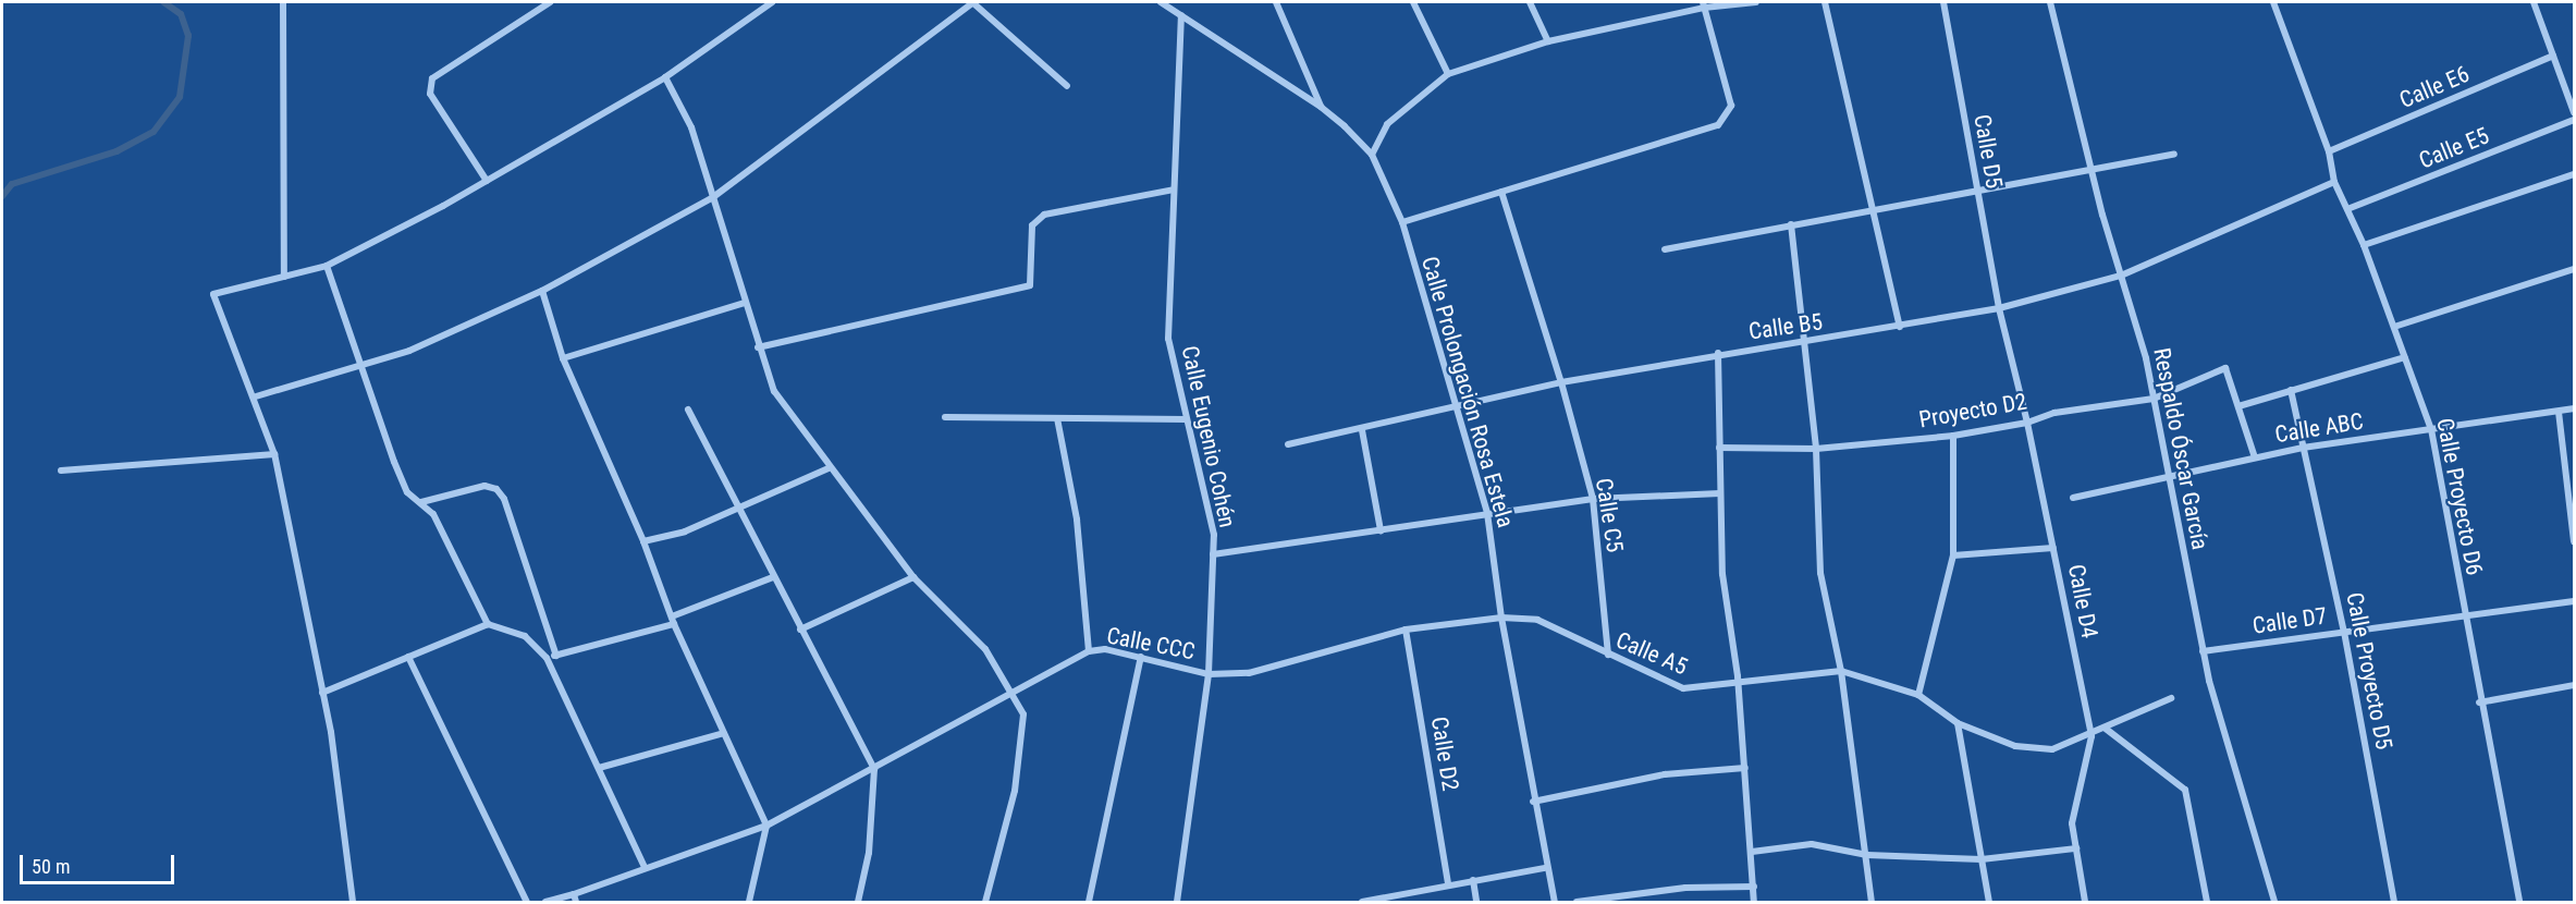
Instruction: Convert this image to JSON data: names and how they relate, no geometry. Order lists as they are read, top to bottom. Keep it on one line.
{"streets":{"street":["Calle E6","Calle E5","Calle D5","Calle B5","Calle Prolongación Rosa Estela","Proyecto D2","Calle ABC","Calle Eugenio Cohén","Respaldo Óscar García","Calle Proyecto D6","Calle C5","Calle D4","Calle D7","Calle CCC","Calle A5","Calle Proyecto D5","Calle D2"]},"crossings":[["Calle E6","Calle Proyecto D6"],["Calle E5","Calle Proyecto D6"],["Calle D5","Calle B5"],["Calle D5","Calle D4"],["Calle B5","Calle Prolongación Rosa Estela"],["Calle B5","Respaldo Óscar García"],["Calle B5","Calle Proyecto D6"],["Calle B5","Calle C5"],["Calle B5","Calle D4"],["Calle Prolongación Rosa Estela","Calle Eugenio Cohén"],["Calle Prolongación Rosa Estela","Calle A5"],["Proyecto D2","Respaldo Óscar García"],["Proyecto D2","Calle D4"],["Calle ABC","Respaldo Óscar García"],["Calle ABC","Calle Proyecto D6"],["Calle ABC","Calle Proyecto D5"],["Calle Eugenio Cohén","Calle CCC"],["Respaldo Óscar García","Calle D7"],["Calle Proyecto D6","Calle D7"],["Calle C5","Calle A5"],["Calle D4","Calle A5"],["Calle D7","Calle Proyecto D5"],["Calle CCC","Calle A5"],["Calle CCC","Calle D2"],["Calle A5","Calle D2"]],"scale_bar":"50 m"}
